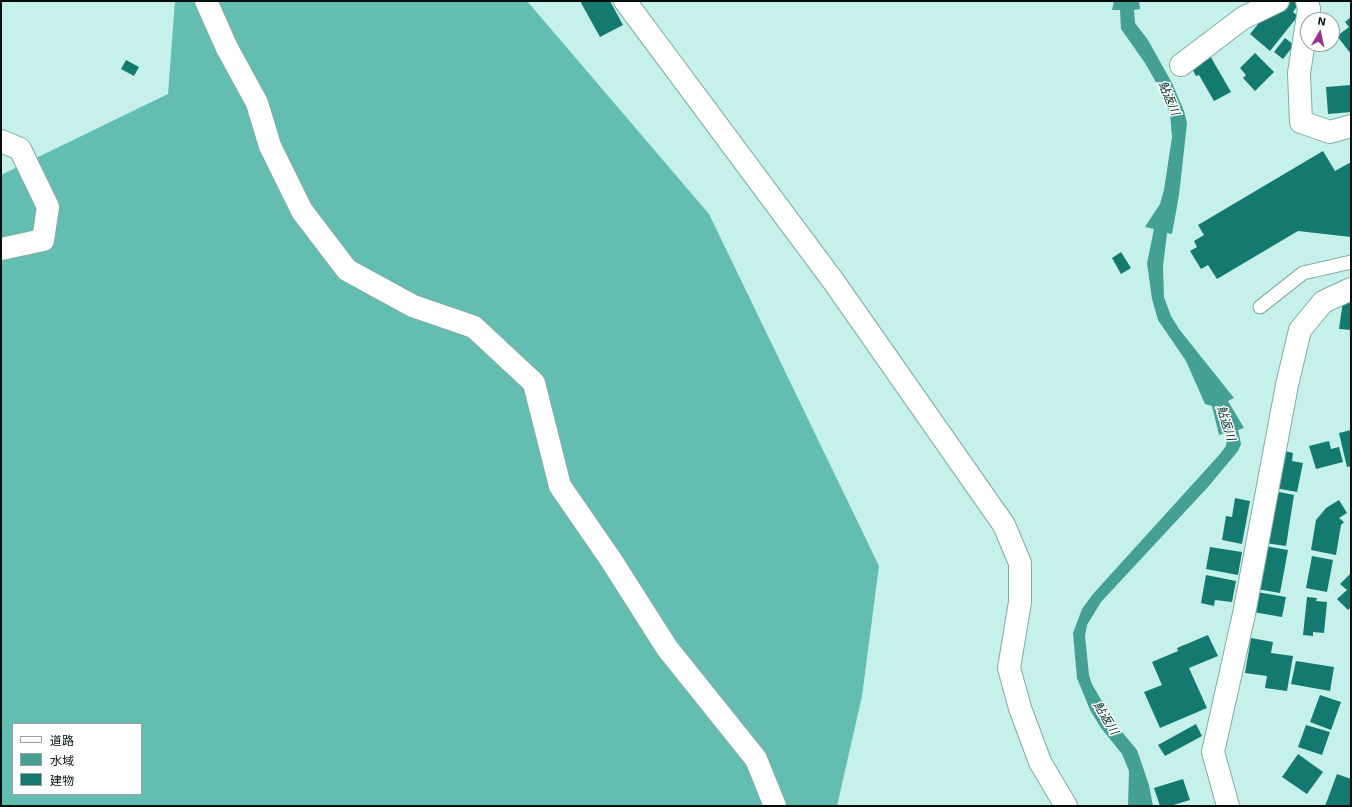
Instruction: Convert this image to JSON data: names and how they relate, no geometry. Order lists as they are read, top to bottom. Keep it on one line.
{"water":["鮎返川"],"legend":["道路","水域","建物"],"north":"top"}
